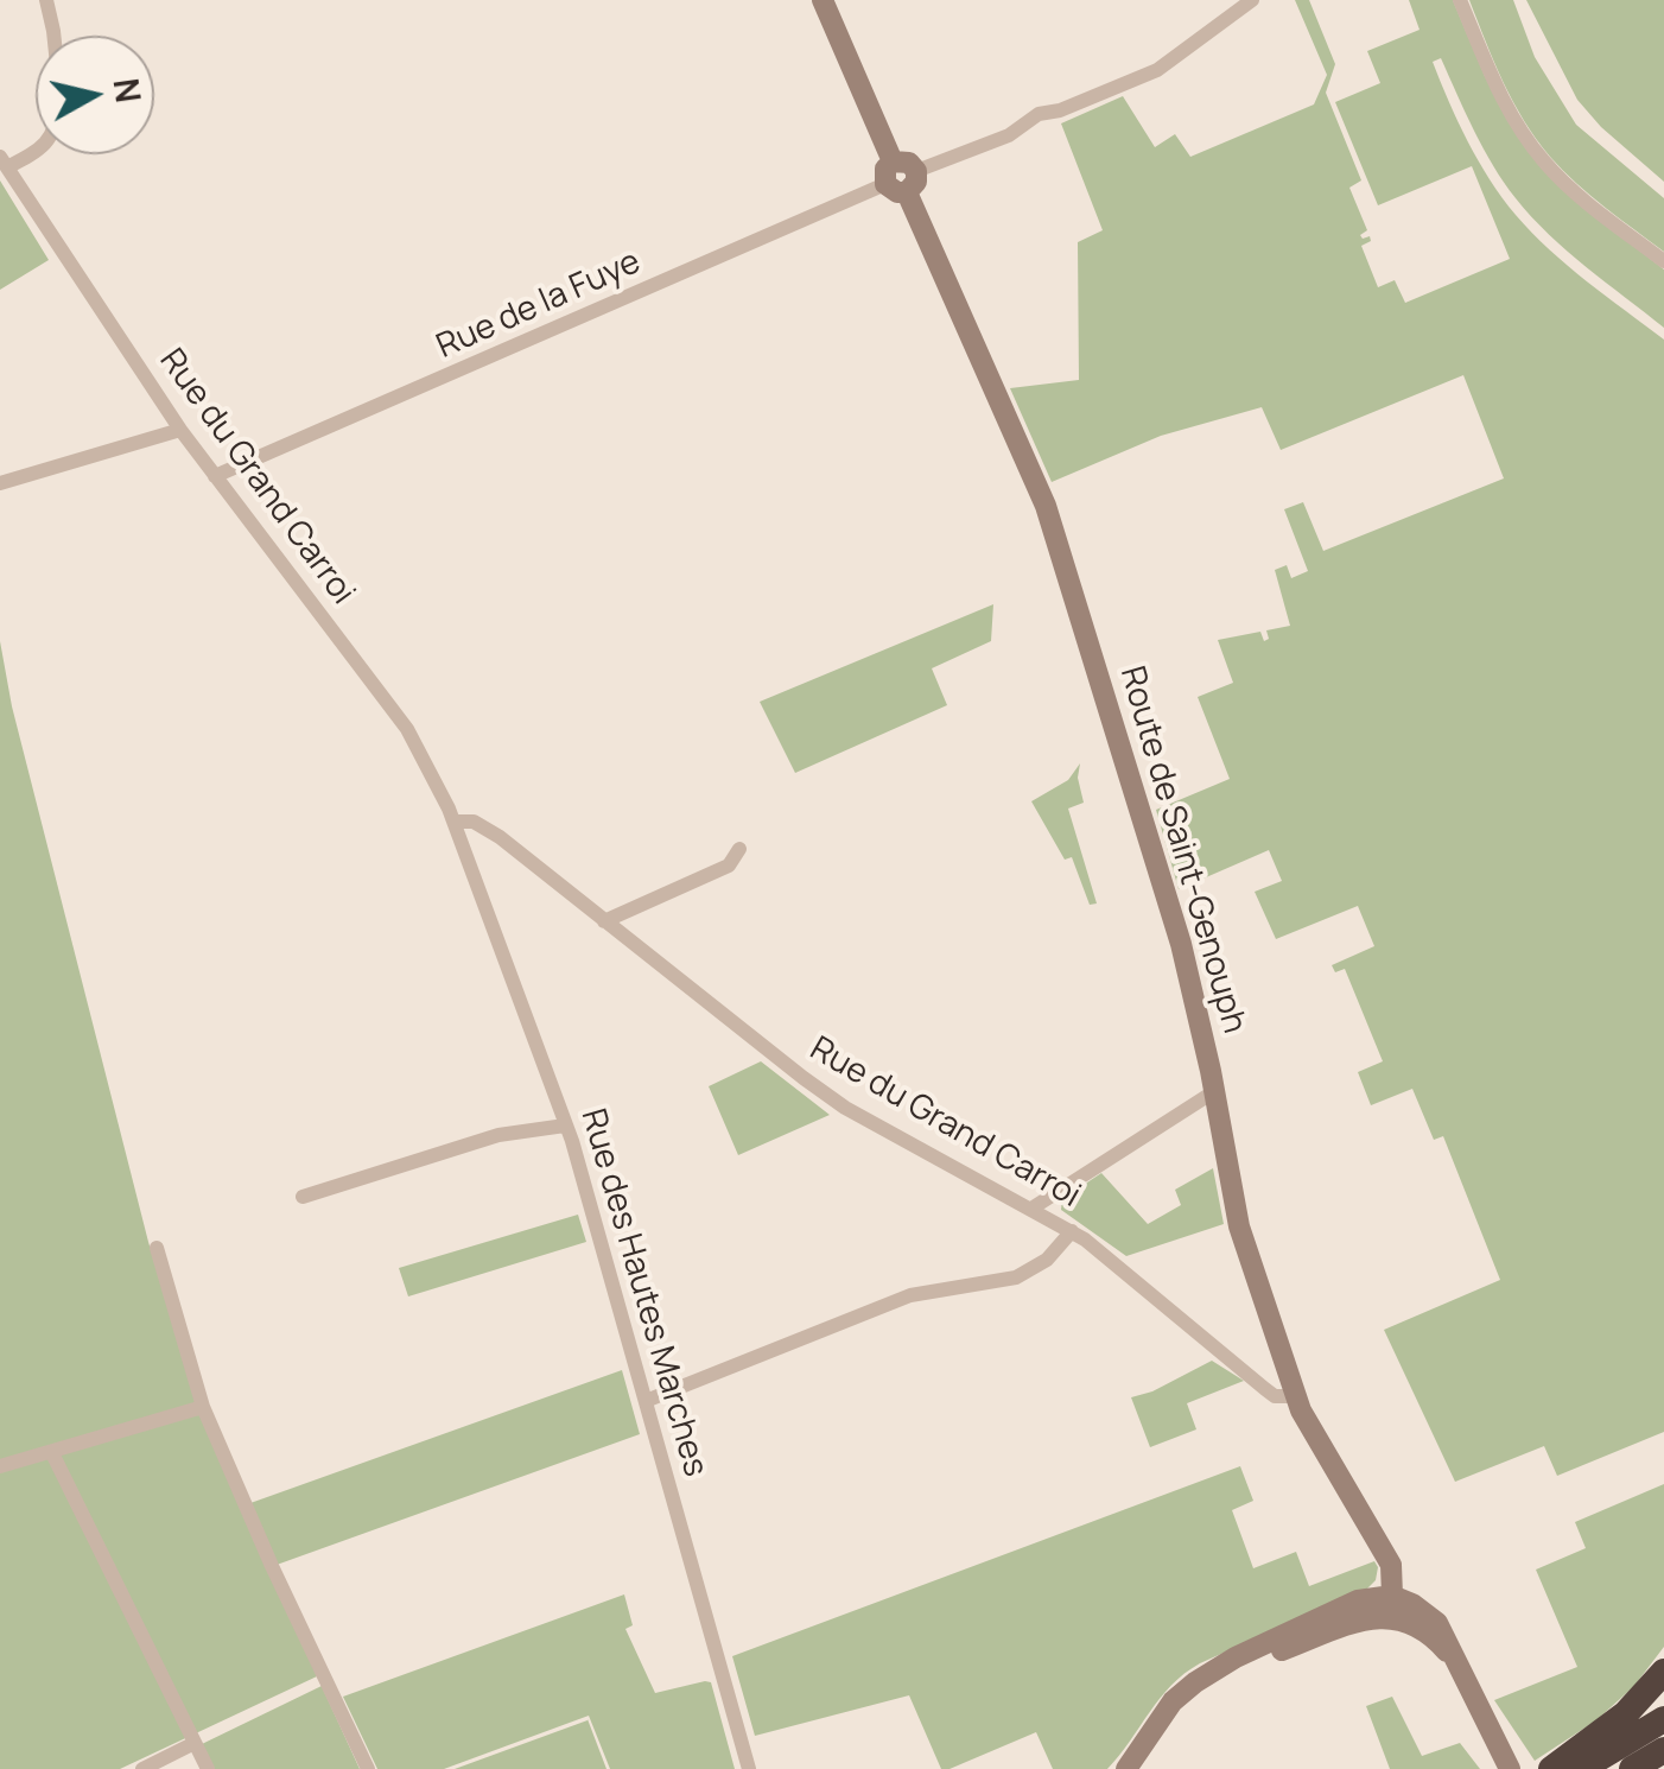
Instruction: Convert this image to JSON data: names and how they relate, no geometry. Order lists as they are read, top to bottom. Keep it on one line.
{"streets":{"street":["Rue de la Fuye","Rue du Grand Carroi","Route de Saint-Genouph","Rue des Hautes Marches"]},"crossings":[["Rue de la Fuye","Rue du Grand Carroi"],["Rue de la Fuye","Route de Saint-Genouph"],["Rue du Grand Carroi","Route de Saint-Genouph"],["Rue du Grand Carroi","Rue des Hautes Marches"]],"north":"right"}
